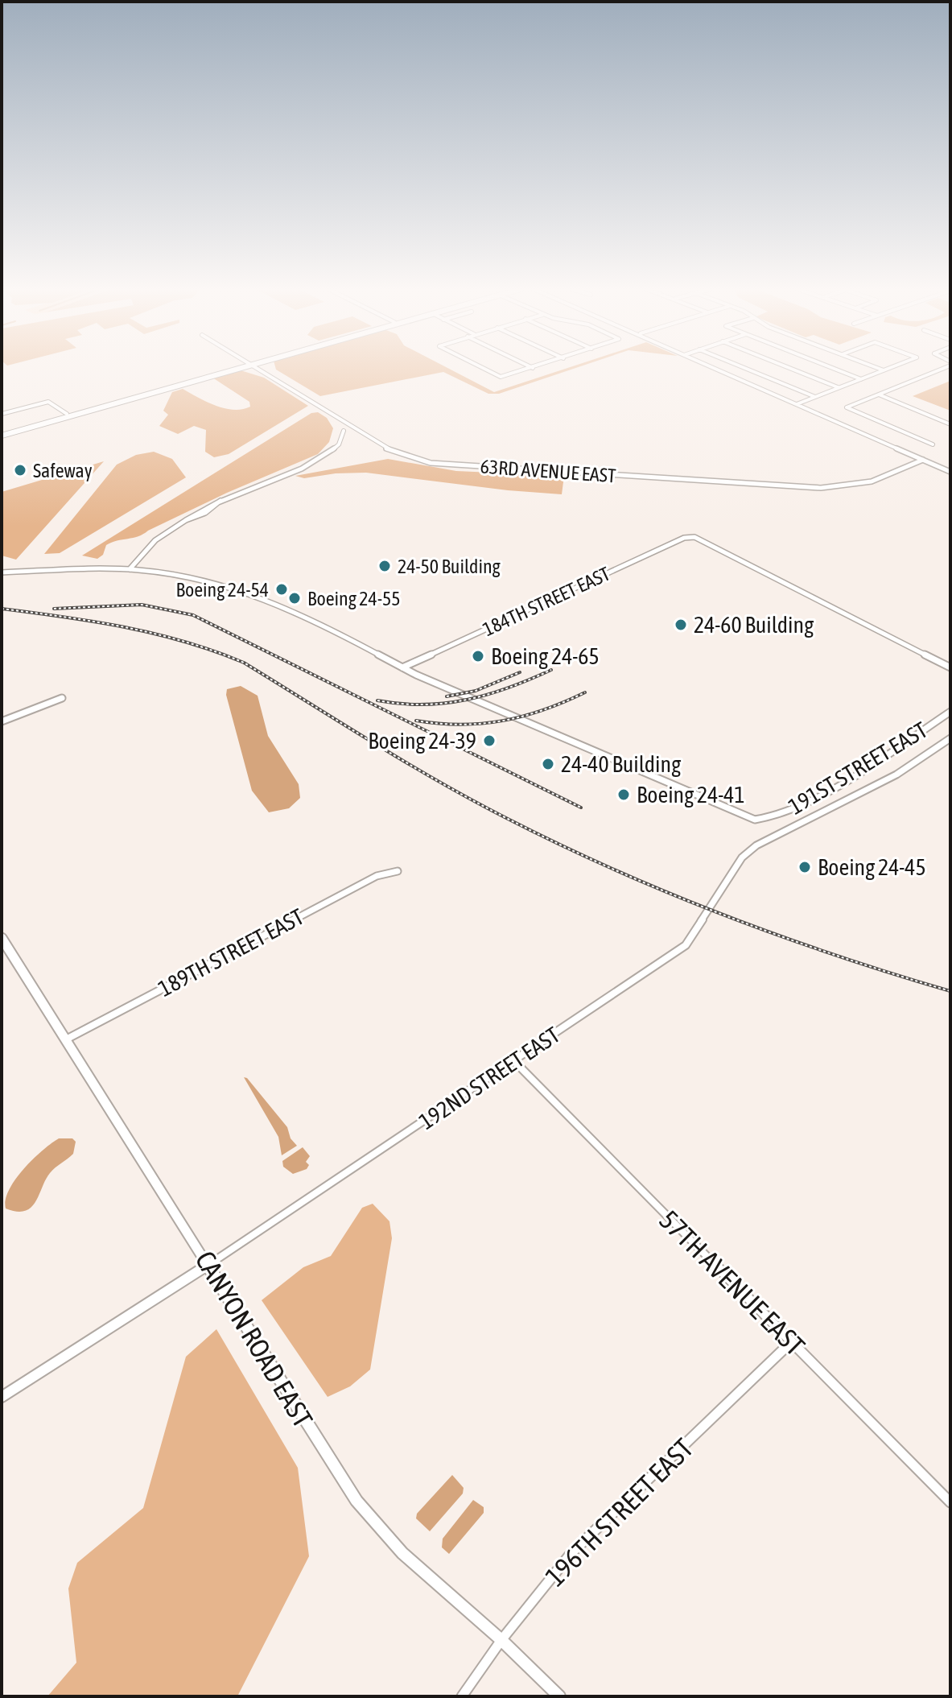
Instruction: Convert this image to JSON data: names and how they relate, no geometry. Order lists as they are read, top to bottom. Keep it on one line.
{"streets":{"main road":["CANYON ROAD EAST"],"street":["63RD AVENUE EAST","184TH STREET EAST","191ST STREET EAST","189TH STREET EAST","192ND STREET EAST","57TH AVENUE EAST","196TH STREET EAST"]},"crossings":[["184TH STREET EAST","191ST STREET EAST"],["189TH STREET EAST","CANYON ROAD EAST"],["192ND STREET EAST","57TH AVENUE EAST"],["192ND STREET EAST","CANYON ROAD EAST"],["57TH AVENUE EAST","196TH STREET EAST"],["CANYON ROAD EAST","196TH STREET EAST"]],"places":["Safeway","24-50 Building","Boeing 24-54","Boeing 24-55","24-60 Building","Boeing 24-65","Boeing 24-39","24-40 Building","Boeing 24-41","Boeing 24-45"]}
